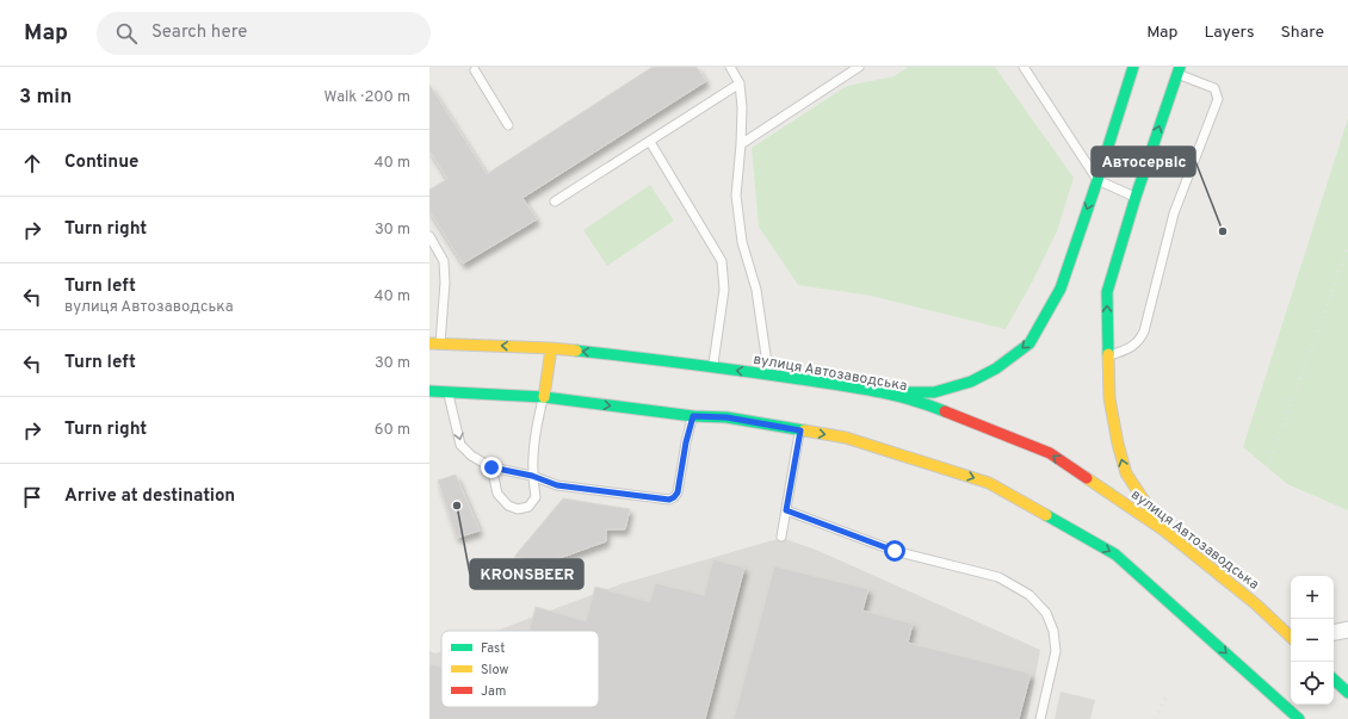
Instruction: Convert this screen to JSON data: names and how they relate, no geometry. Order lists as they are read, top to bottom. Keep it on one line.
{"streets":{"main road":["вулиця Автозаводська"]},"places":["Автосервіс","KRONSBEER"],"legend":["Fast","Slow","Jam"],"page":{"header":"Map","search":"Search here","nav":["Map","Layers","Share"],"heading":["3 min","Walk · 200 m"],"list":[["Continue","40 m"],["Turn right","30 m"],["Turn left","вулиця Автозаводська","40 m"],["Turn left","30 m"],["Turn right","60 m"],"Arrive at destination"],"map_buttons":["+","−"]}}
